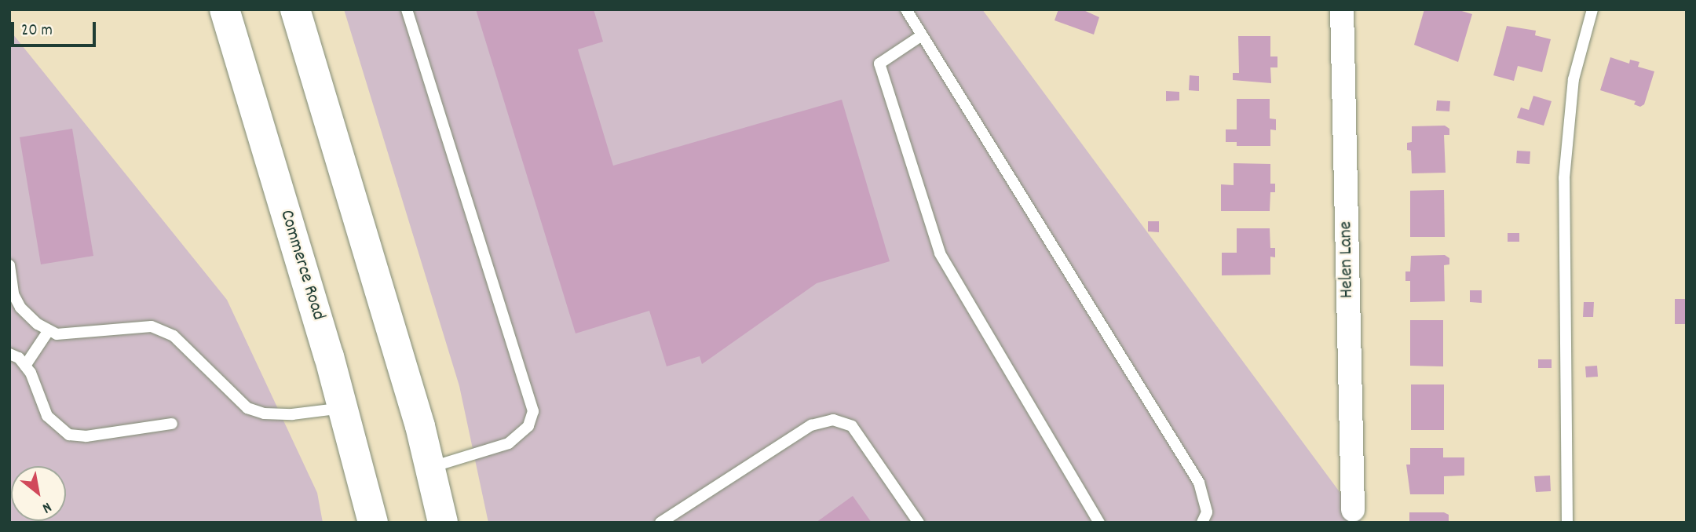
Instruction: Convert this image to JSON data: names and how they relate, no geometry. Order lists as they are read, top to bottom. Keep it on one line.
{"streets":{"main road":["Commerce Road"],"street":["Helen Lane"]},"scale_bar":"20 m","north":"bottom right"}
